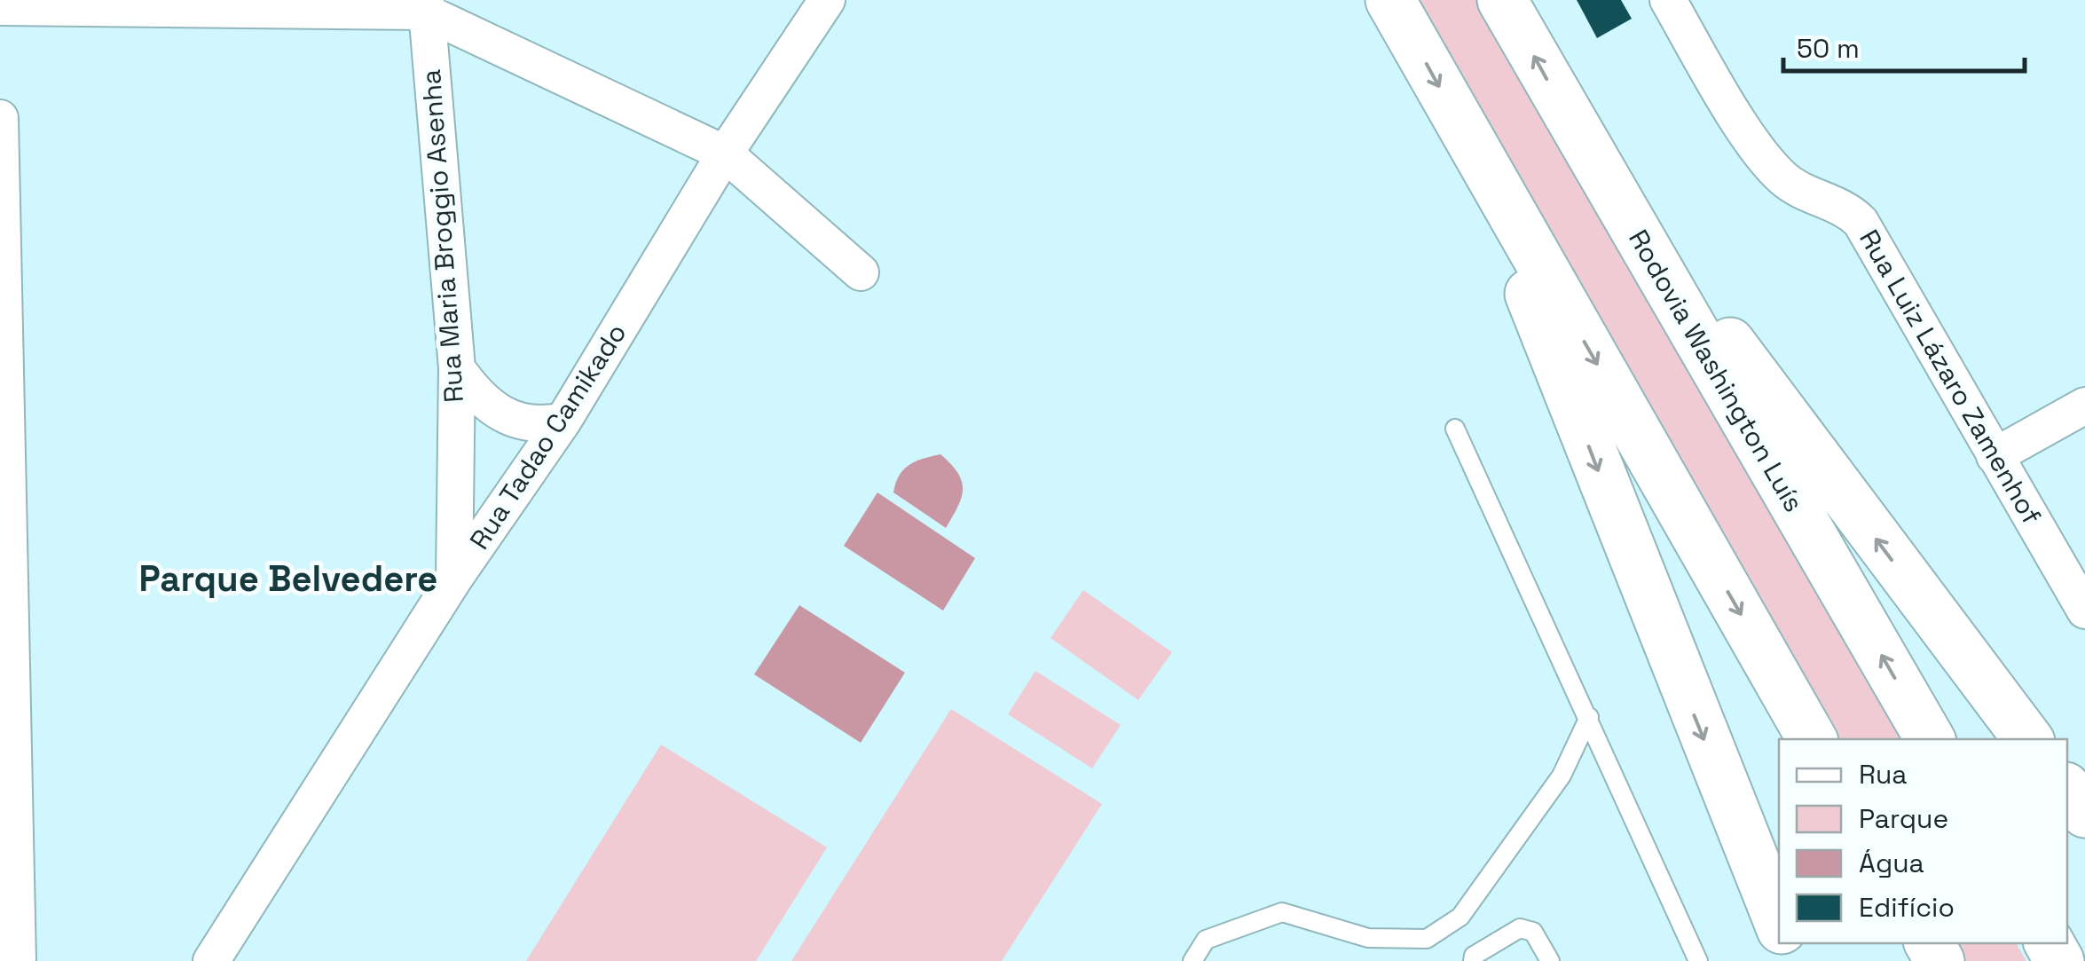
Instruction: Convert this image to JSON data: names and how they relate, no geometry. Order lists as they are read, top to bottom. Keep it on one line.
{"streets":{"highway":["Rodovia Washington Luís"],"street":["Rua Maria Broggio Asenha","Rua Luiz Lázaro Zamenhof","Rua Tadao Camikado"]},"crossings":[["Rua Maria Broggio Asenha","Rua Tadao Camikado"]],"districts":["Parque Belvedere"],"legend":["Rua","Parque","Água","Edifício"],"scale_bar":"50 m"}
